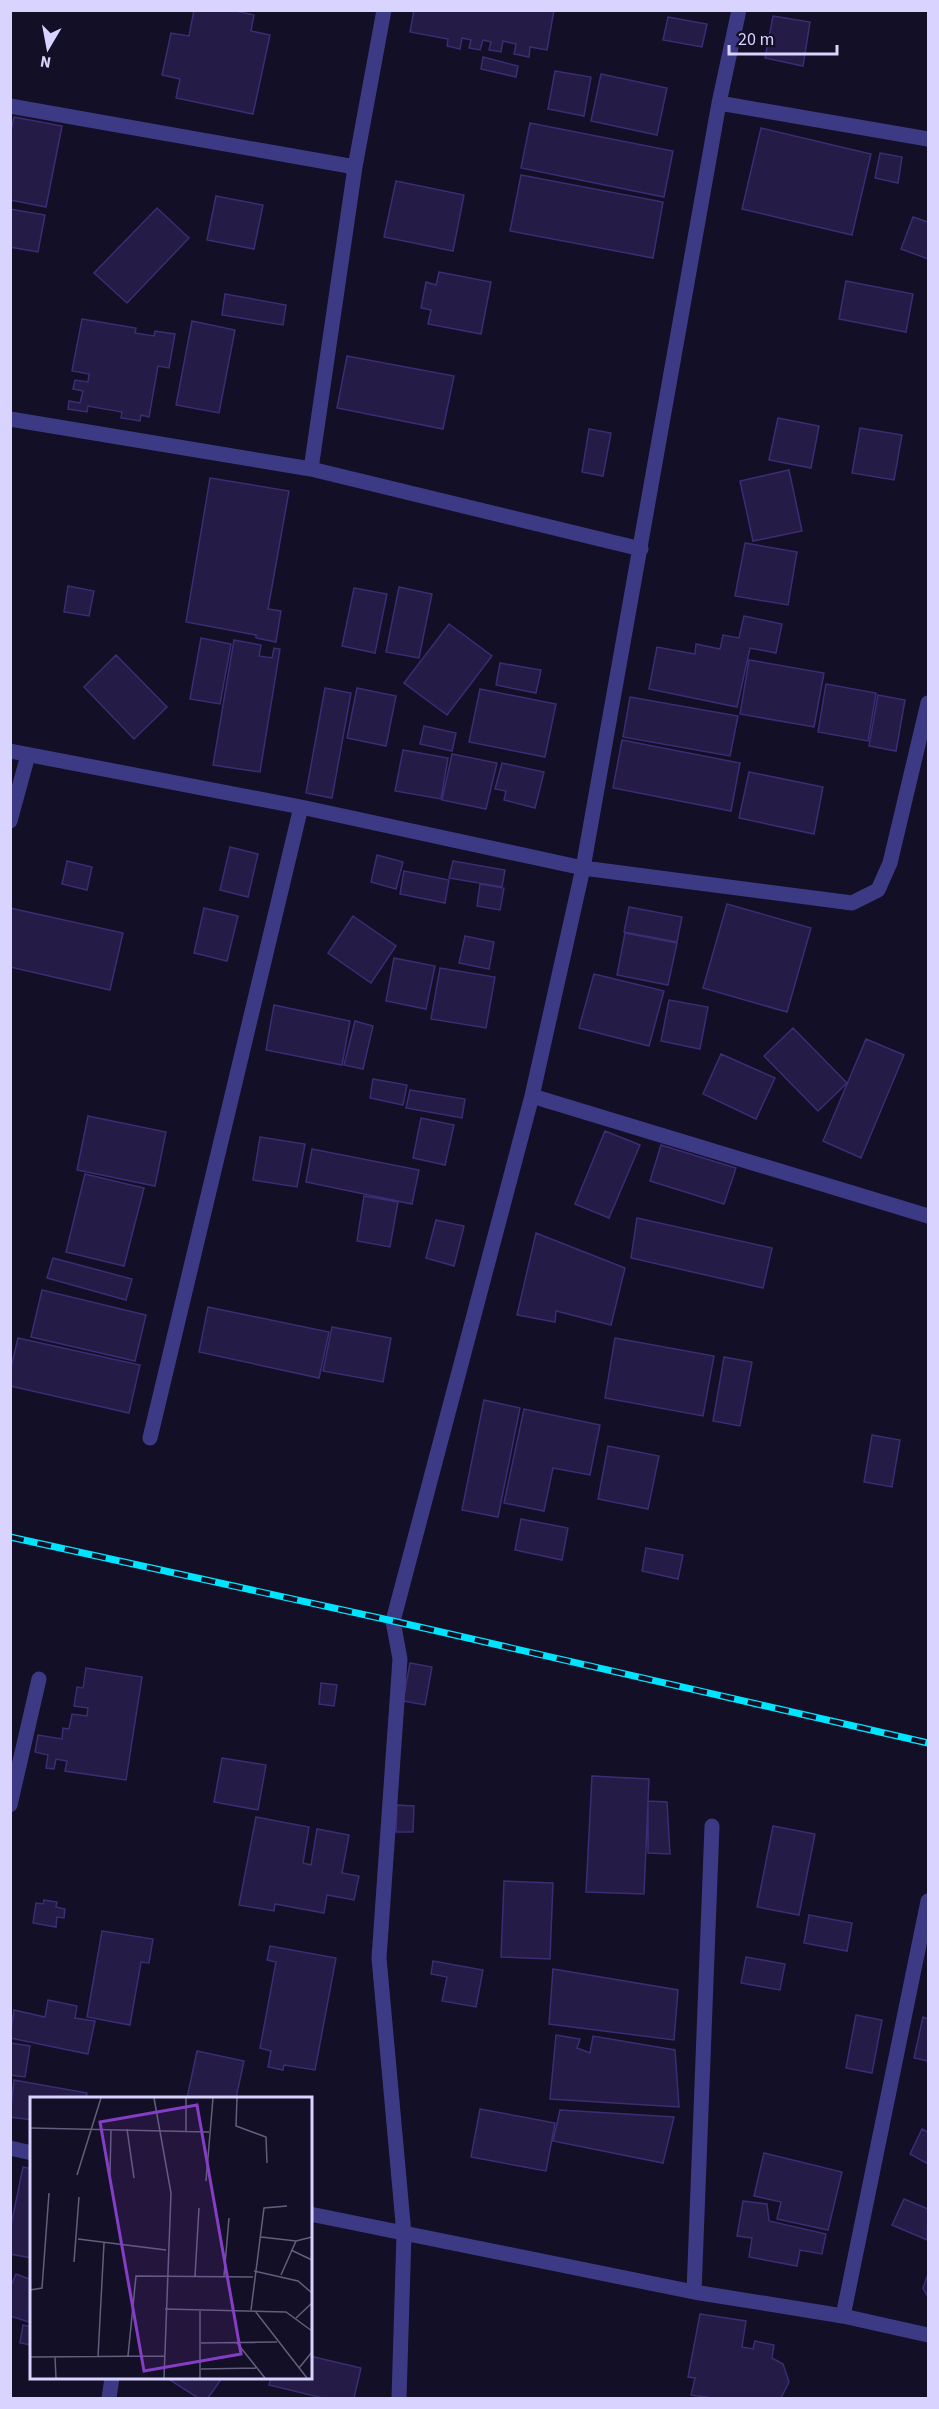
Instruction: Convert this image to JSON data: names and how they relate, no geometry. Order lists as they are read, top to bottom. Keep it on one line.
{"scale_bar":"20 m","north":"bottom"}
